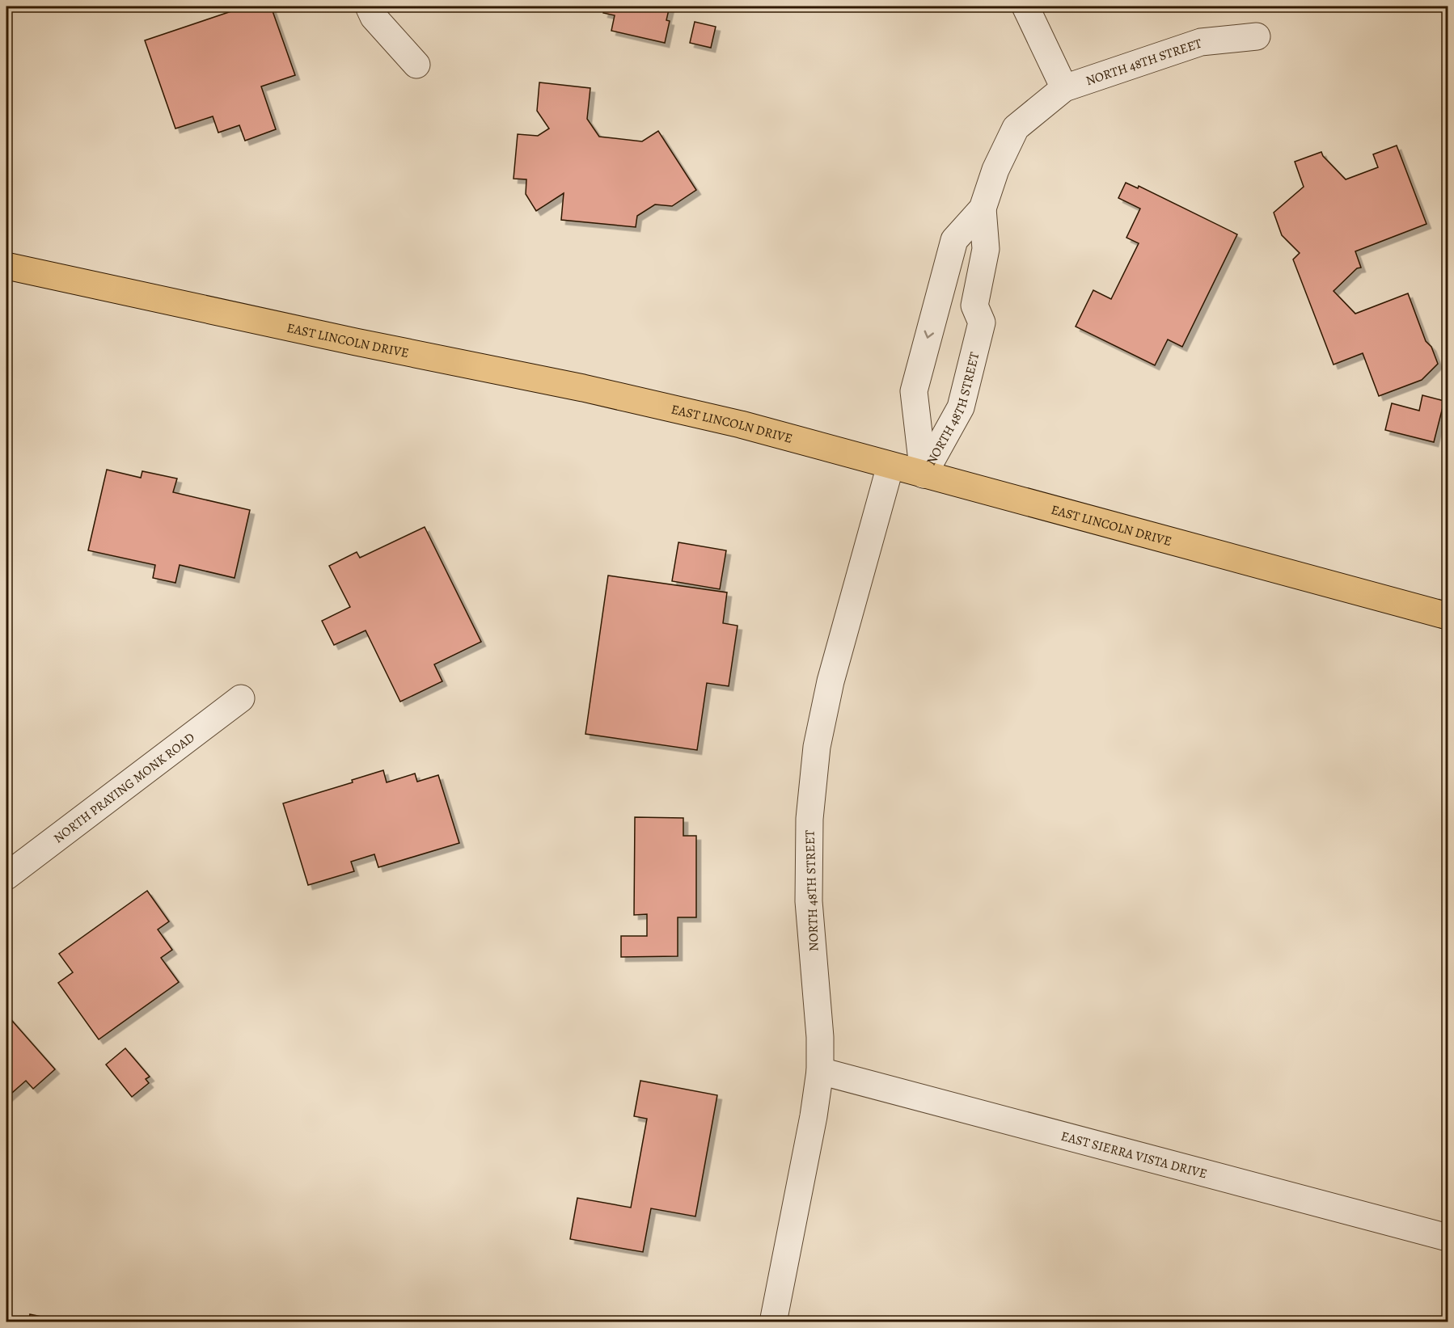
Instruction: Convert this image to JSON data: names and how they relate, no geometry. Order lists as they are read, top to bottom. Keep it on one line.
{"streets":{"main road":["EAST LINCOLN DRIVE"],"street":["NORTH 48TH STREET","NORTH PRAYING MONK ROAD","EAST SIERRA VISTA DRIVE"]},"crossings":[["NORTH 48TH STREET","EAST LINCOLN DRIVE"],["NORTH 48TH STREET","EAST SIERRA VISTA DRIVE"]]}
